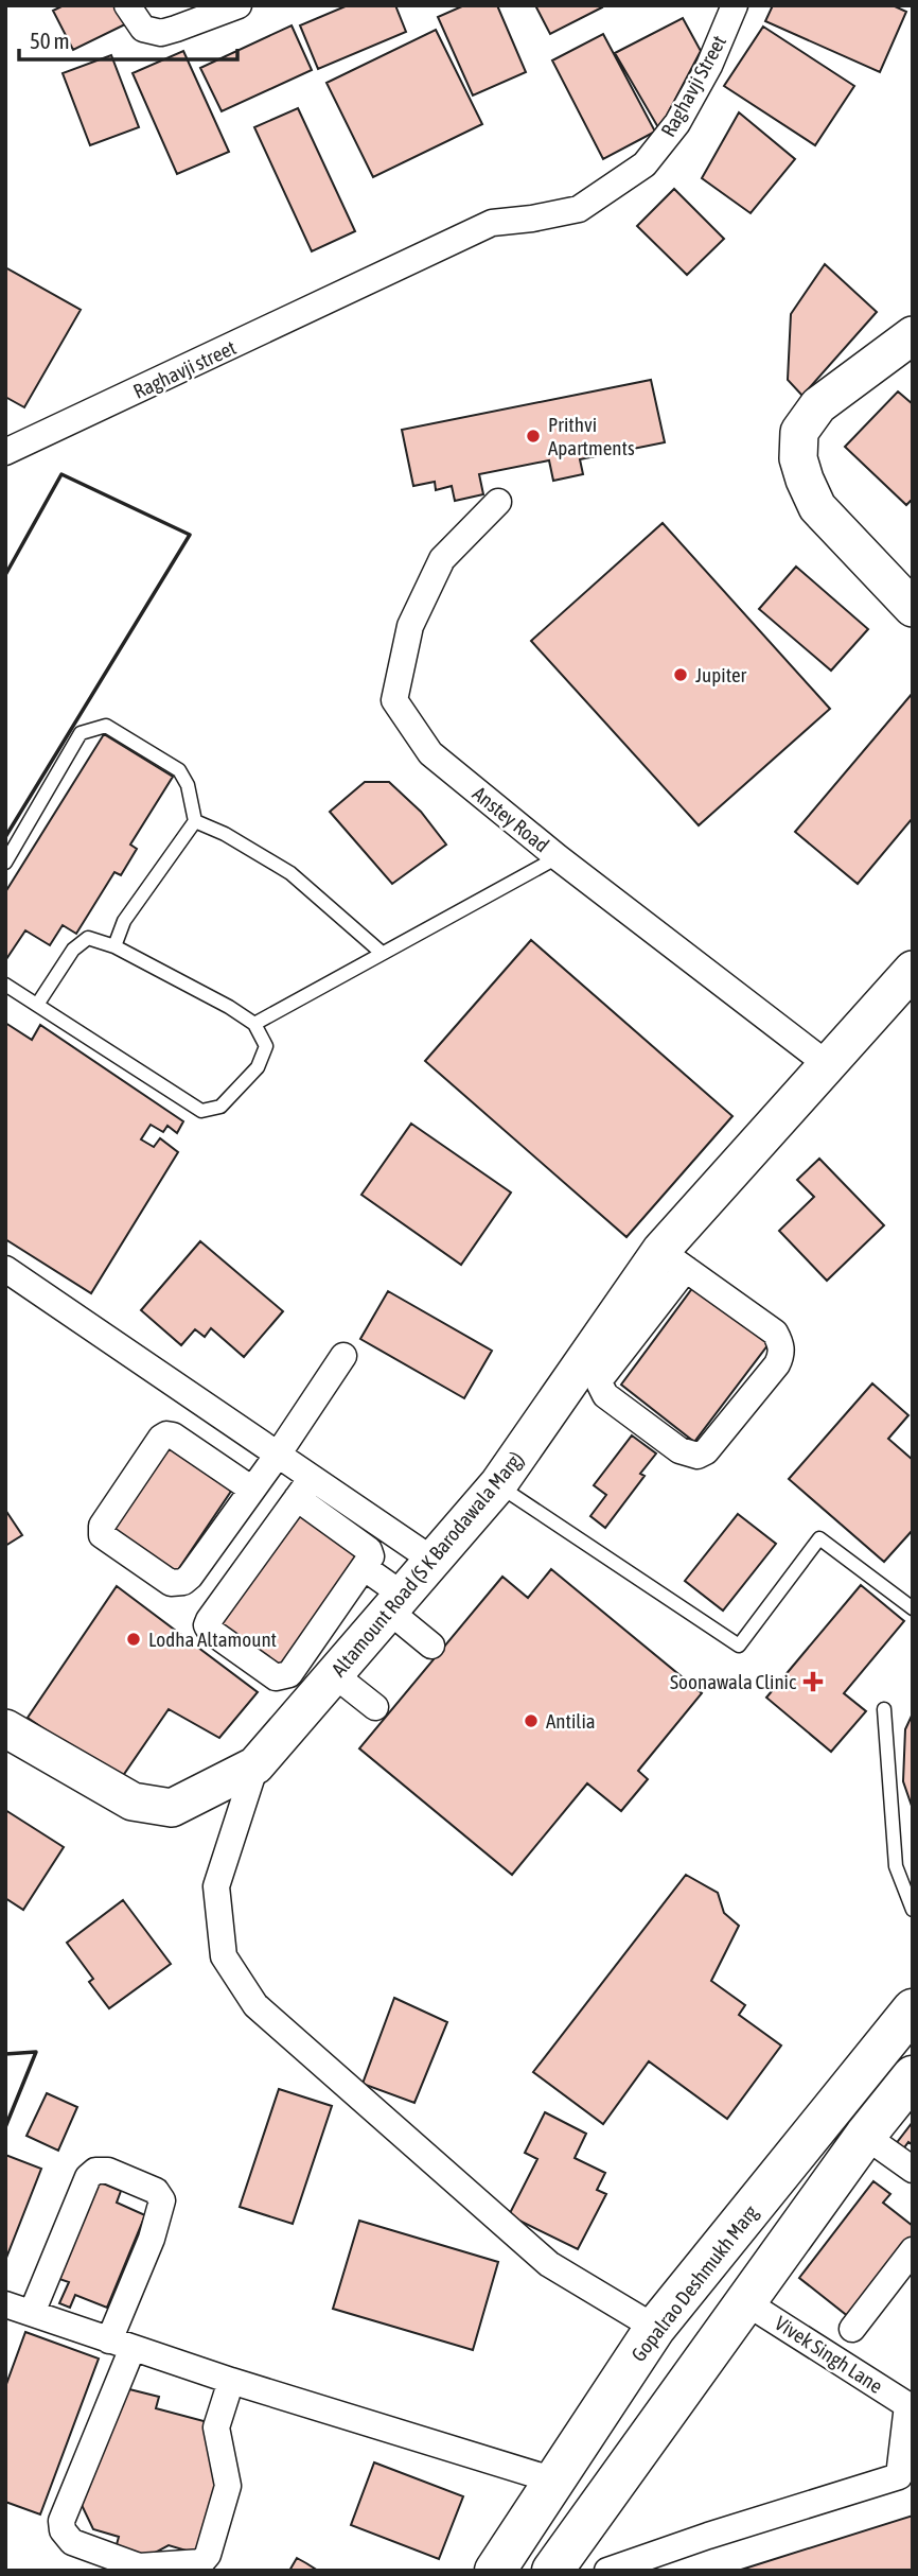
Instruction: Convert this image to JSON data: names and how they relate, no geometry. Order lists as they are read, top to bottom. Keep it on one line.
{"streets":{"main road":["Gopalrao Deshmukh Marg"],"street":["Raghavji Street","Raghavji street","Anstey Road","Altamount Road (S K Barodawala Marg)","Vivek Singh Lane"]},"crossings":[["Raghavji Street","Raghavji street"],["Anstey Road","Altamount Road (S K Barodawala Marg)"]],"places":{"other":["Prithvi Apartments","Jupiter","Lodha Altamount","Antilia"],"health":["Soonawala Clinic"]},"scale_bar":"50 m"}
